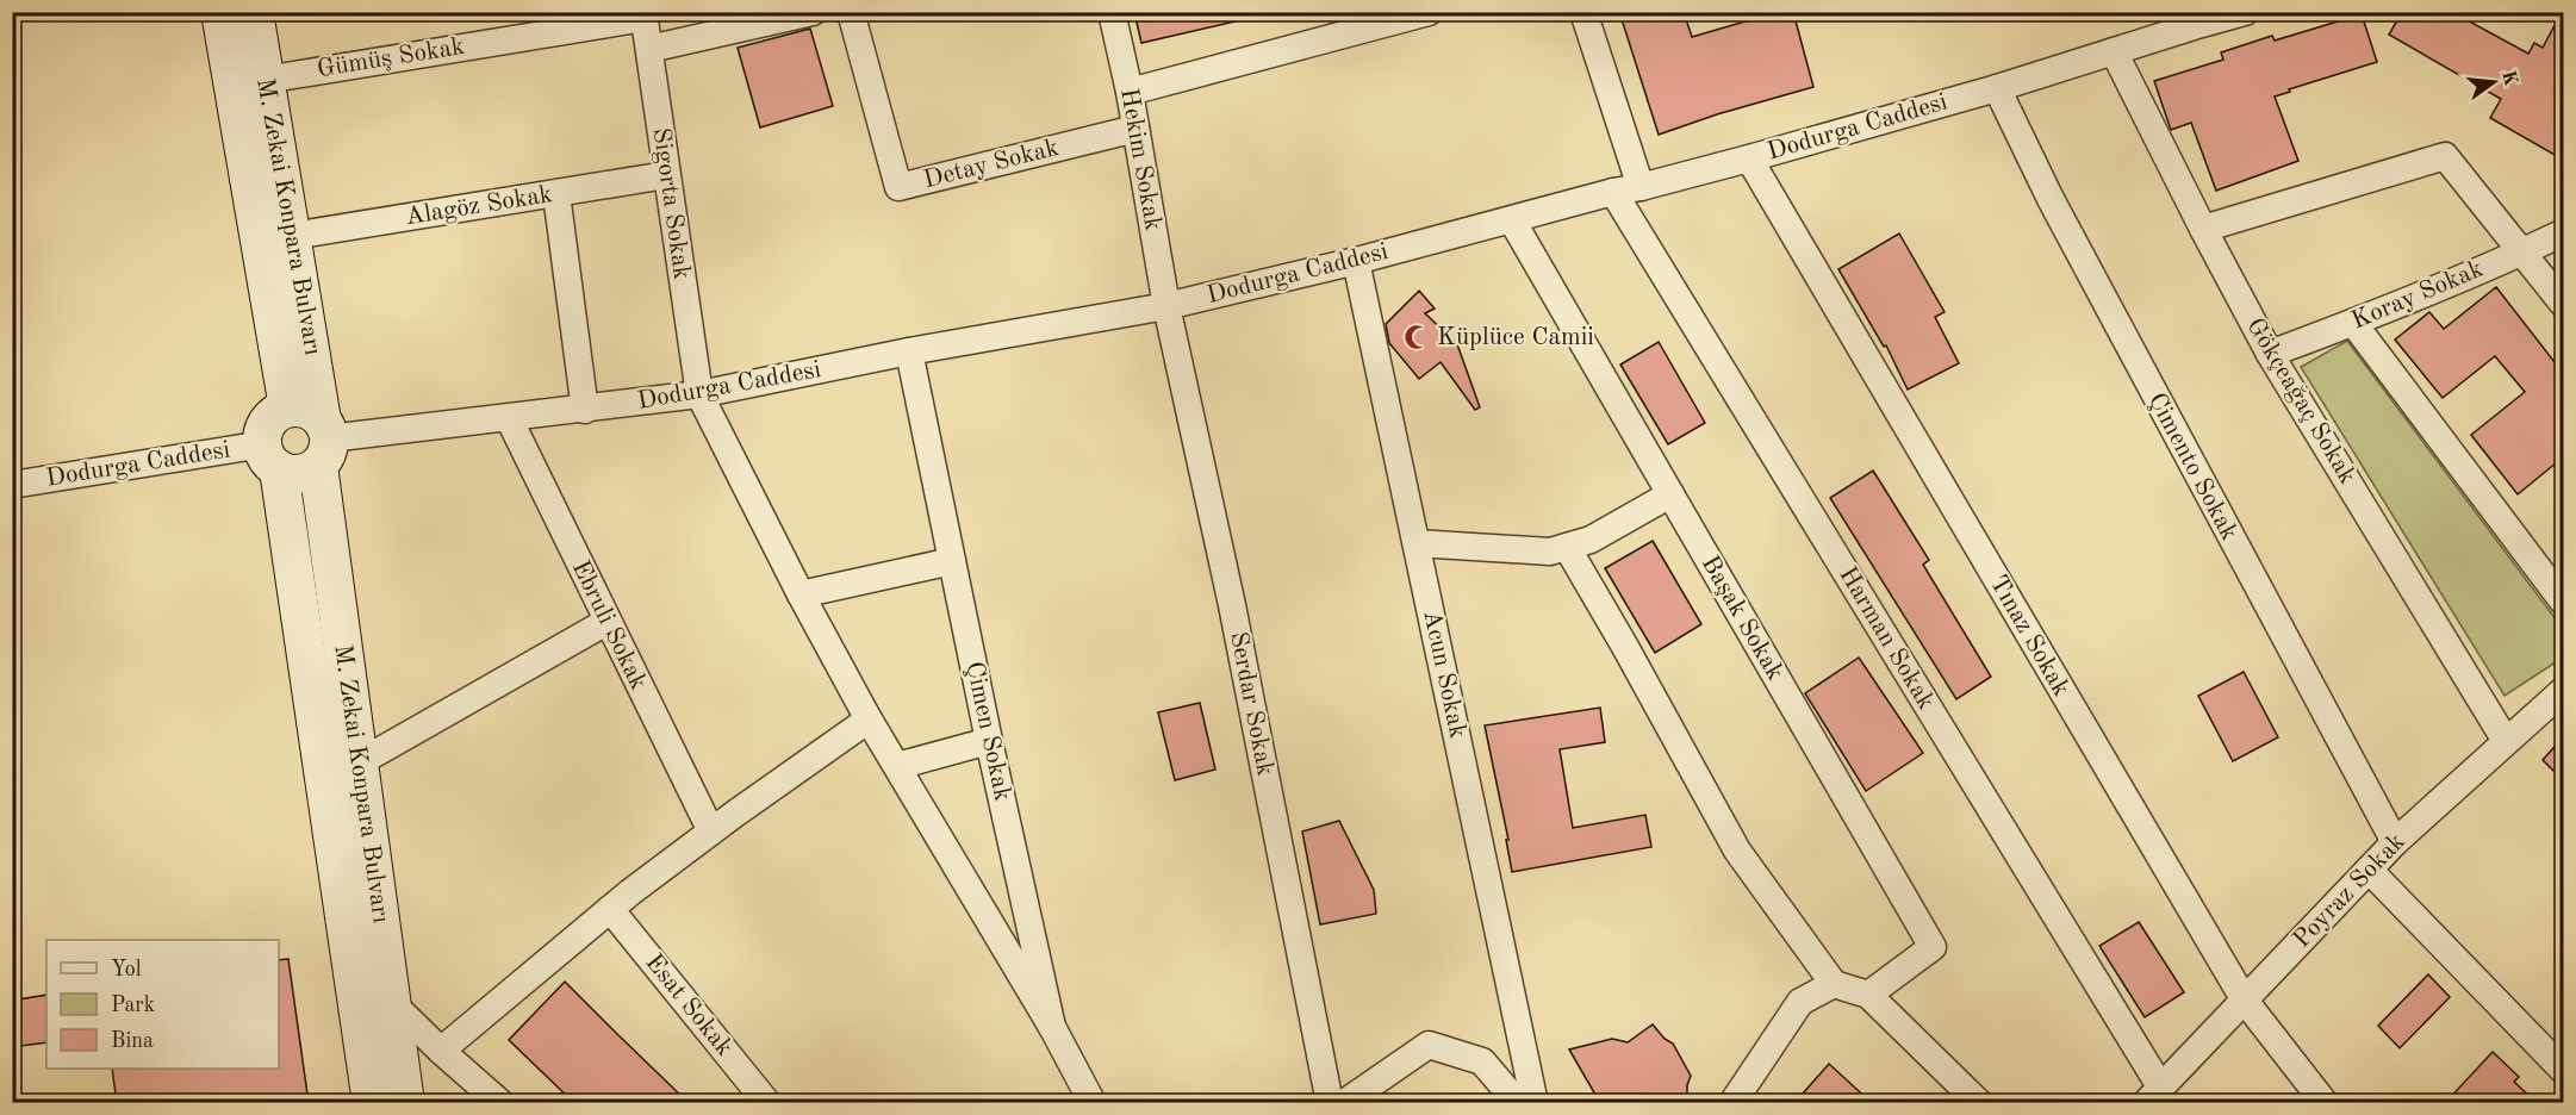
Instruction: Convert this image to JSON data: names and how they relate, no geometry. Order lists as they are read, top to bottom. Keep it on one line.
{"streets":{"main road":["M. Zekai Konpara Bulvarı"],"street":["Gümüş Sokak","Dodurga Caddesi","Hekim Sokak","Detay Sokak","Sigorta Sokak","Alagöz Sokak","Koray Sokak","Gökçeağaç Sokak","Çimento Sokak","Başak Sokak","Ebruli Sokak","Tınaz Sokak","Harman Sokak","Acun Sokak","Serdar Sokak","Çimen Sokak","Poyraz Sokak","Esat Sokak"]},"crossings":[["Gümüş Sokak","Sigorta Sokak"],["Gümüş Sokak","M. Zekai Konpara Bulvarı"],["Dodurga Caddesi","Hekim Sokak"],["Dodurga Caddesi","Sigorta Sokak"],["Dodurga Caddesi","M. Zekai Konpara Bulvarı"],["Dodurga Caddesi","Gökçeağaç Sokak"],["Dodurga Caddesi","Çimento Sokak"],["Dodurga Caddesi","Başak Sokak"],["Dodurga Caddesi","Ebruli Sokak"],["Dodurga Caddesi","Tınaz Sokak"],["Dodurga Caddesi","Harman Sokak"],["Dodurga Caddesi","Acun Sokak"],["Dodurga Caddesi","Serdar Sokak"],["Dodurga Caddesi","Çimen Sokak"],["Hekim Sokak","Detay Sokak"],["Hekim Sokak","Serdar Sokak"],["Sigorta Sokak","Alagöz Sokak"],["Sigorta Sokak","Çimen Sokak"],["Alagöz Sokak","M. Zekai Konpara Bulvarı"],["Koray Sokak","Gökçeağaç Sokak"],["Gökçeağaç Sokak","Poyraz Sokak"],["Çimento Sokak","Poyraz Sokak"],["Tınaz Sokak","Poyraz Sokak"],["Harman Sokak","Poyraz Sokak"]],"places":{"mosque":["Küplüce Camii"]},"legend":["Yol","Park","Bina"],"north":"right"}
